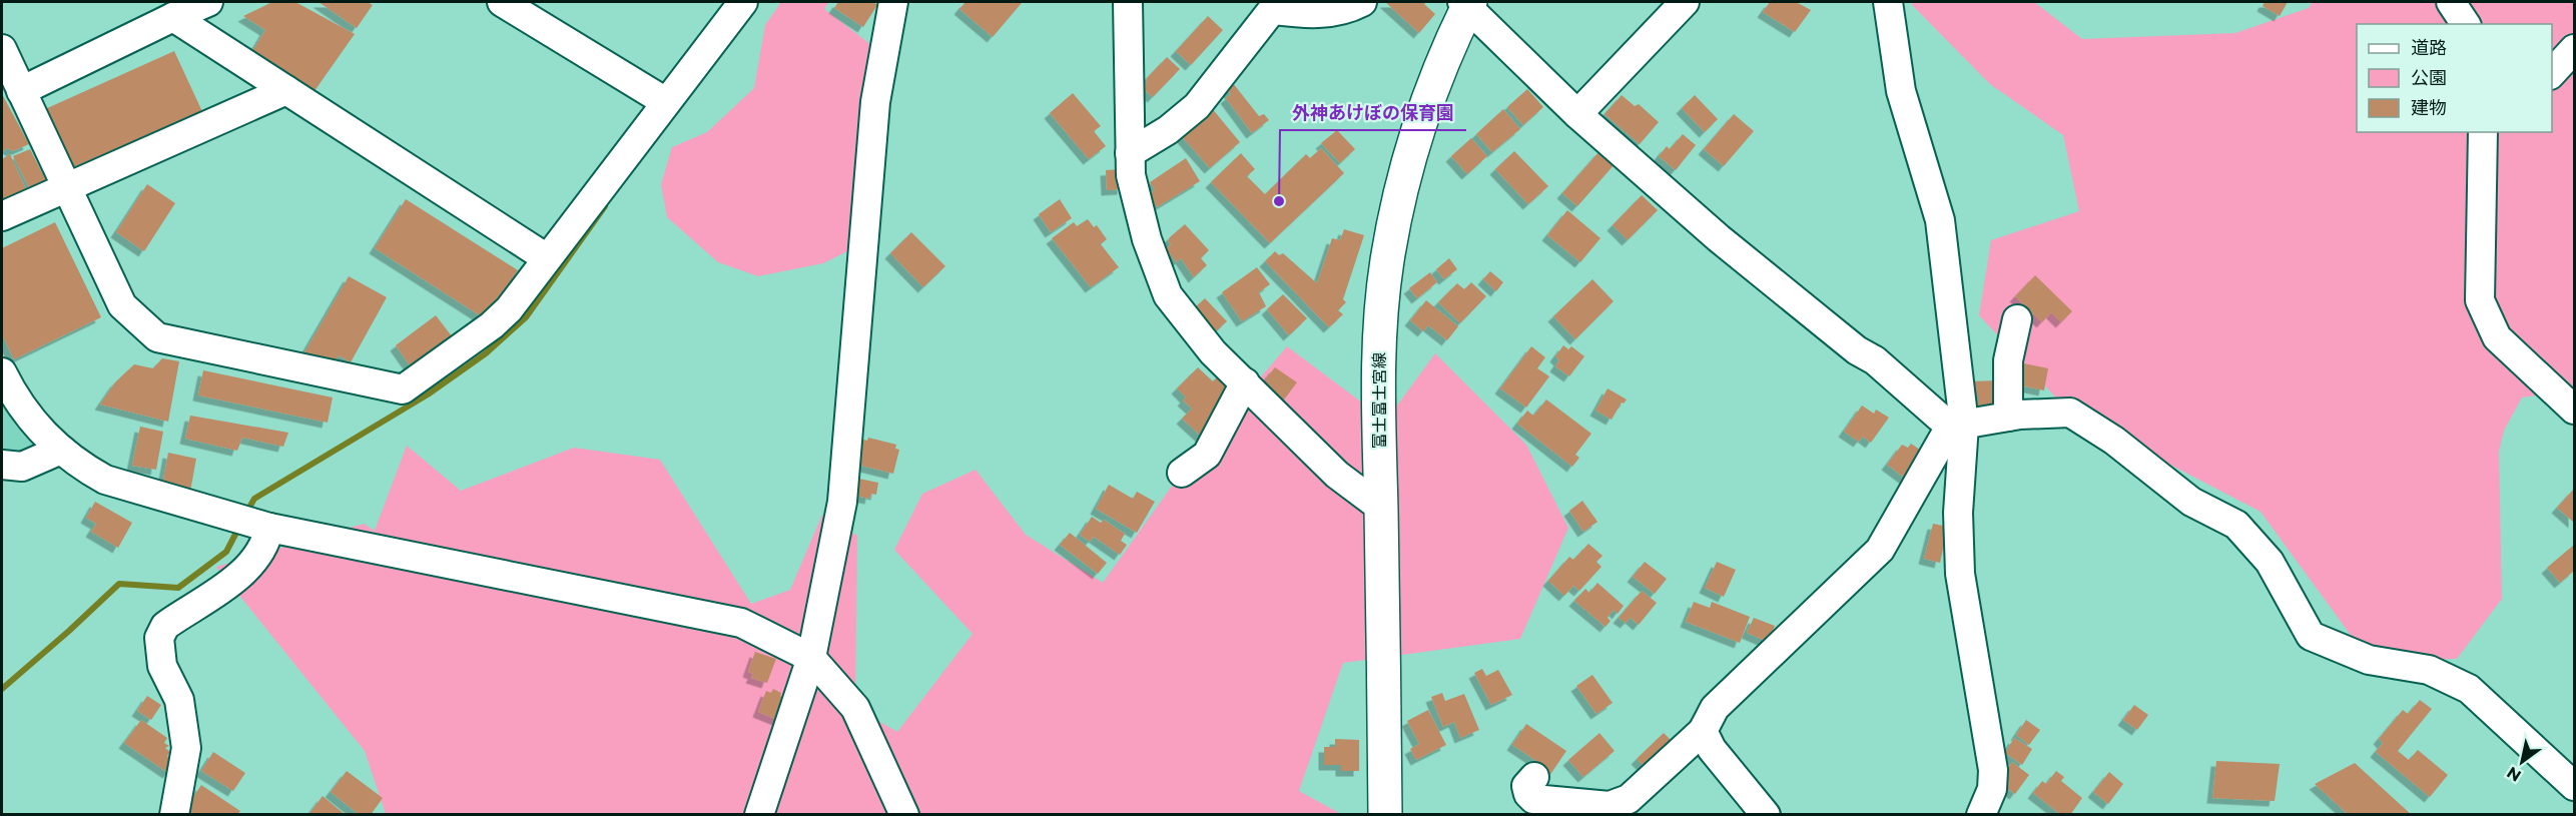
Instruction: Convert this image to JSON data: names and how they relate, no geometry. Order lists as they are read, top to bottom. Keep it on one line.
{"streets":{"main road":["富士富士宮線"]},"places":["外神あけぼの保育園"],"legend":["道路","公園","建物"],"north":"bottom left"}
